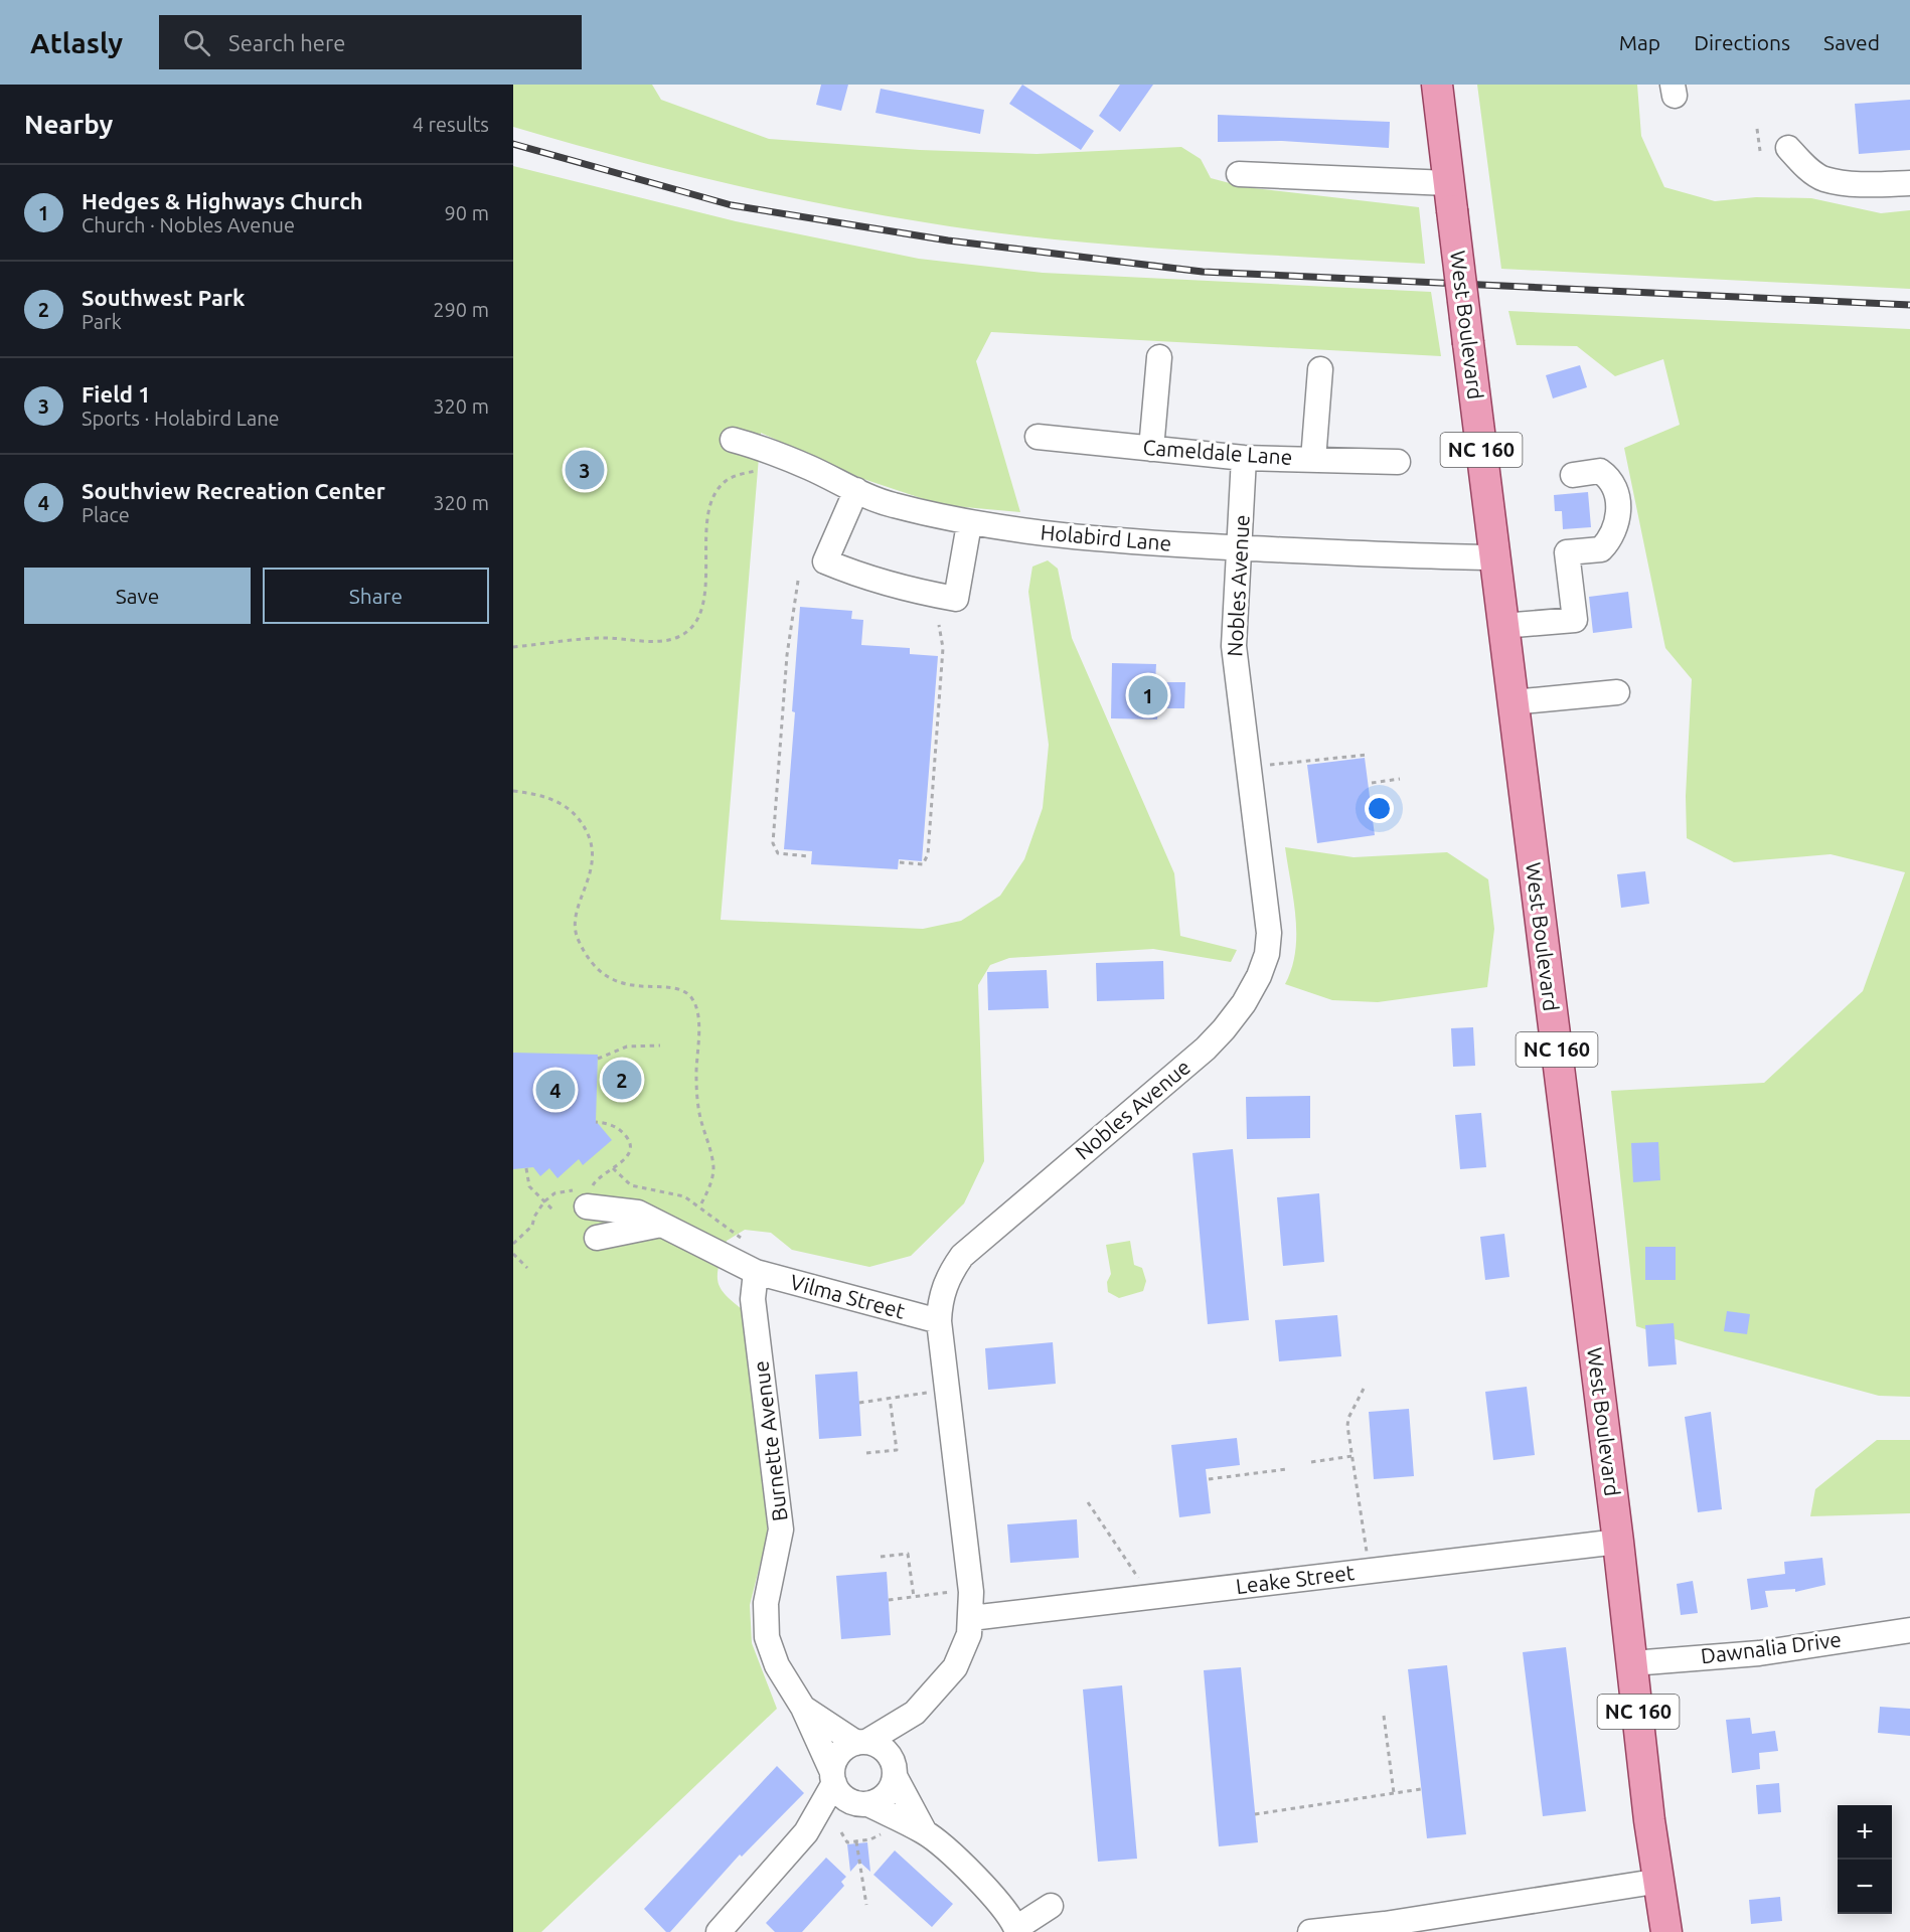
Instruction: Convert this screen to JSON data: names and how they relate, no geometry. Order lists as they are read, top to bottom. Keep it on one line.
{"streets":{"main road":["West Boulevard","NC 160"],"street":["Cameldale Lane","Holabird Lane","Nobles Avenue","Vilma Street","Burnette Avenue","Leake Street","Dawnalia Drive"]},"crossings":[["West Boulevard","Holabird Lane"],["West Boulevard","Leake Street"],["West Boulevard","Dawnalia Drive"],["Cameldale Lane","Nobles Avenue"],["Holabird Lane","Nobles Avenue"],["Nobles Avenue","Vilma Street"],["Nobles Avenue","Burnette Avenue"],["Nobles Avenue","Leake Street"],["Vilma Street","Burnette Avenue"]],"page":{"header":"Atlasly","search":"Search here","nav":["Map","Directions","Saved"],"heading":["Nearby","4 results"],"list":[{"mark":"1","name":"Hedges & Highways Church","note":"Church · Nobles Avenue","value":"90 m"},{"mark":"2","name":"Southwest Park","note":"Park","value":"290 m"},{"mark":"3","name":"Field 1","note":"Sports · Holabird Lane","value":"320 m"},{"mark":"4","name":"Southview Recreation Center","note":"Place","value":"320 m"}],"pins":["3","1","2","4"],"buttons":["Save","Share"],"map_buttons":["+","−"]}}
